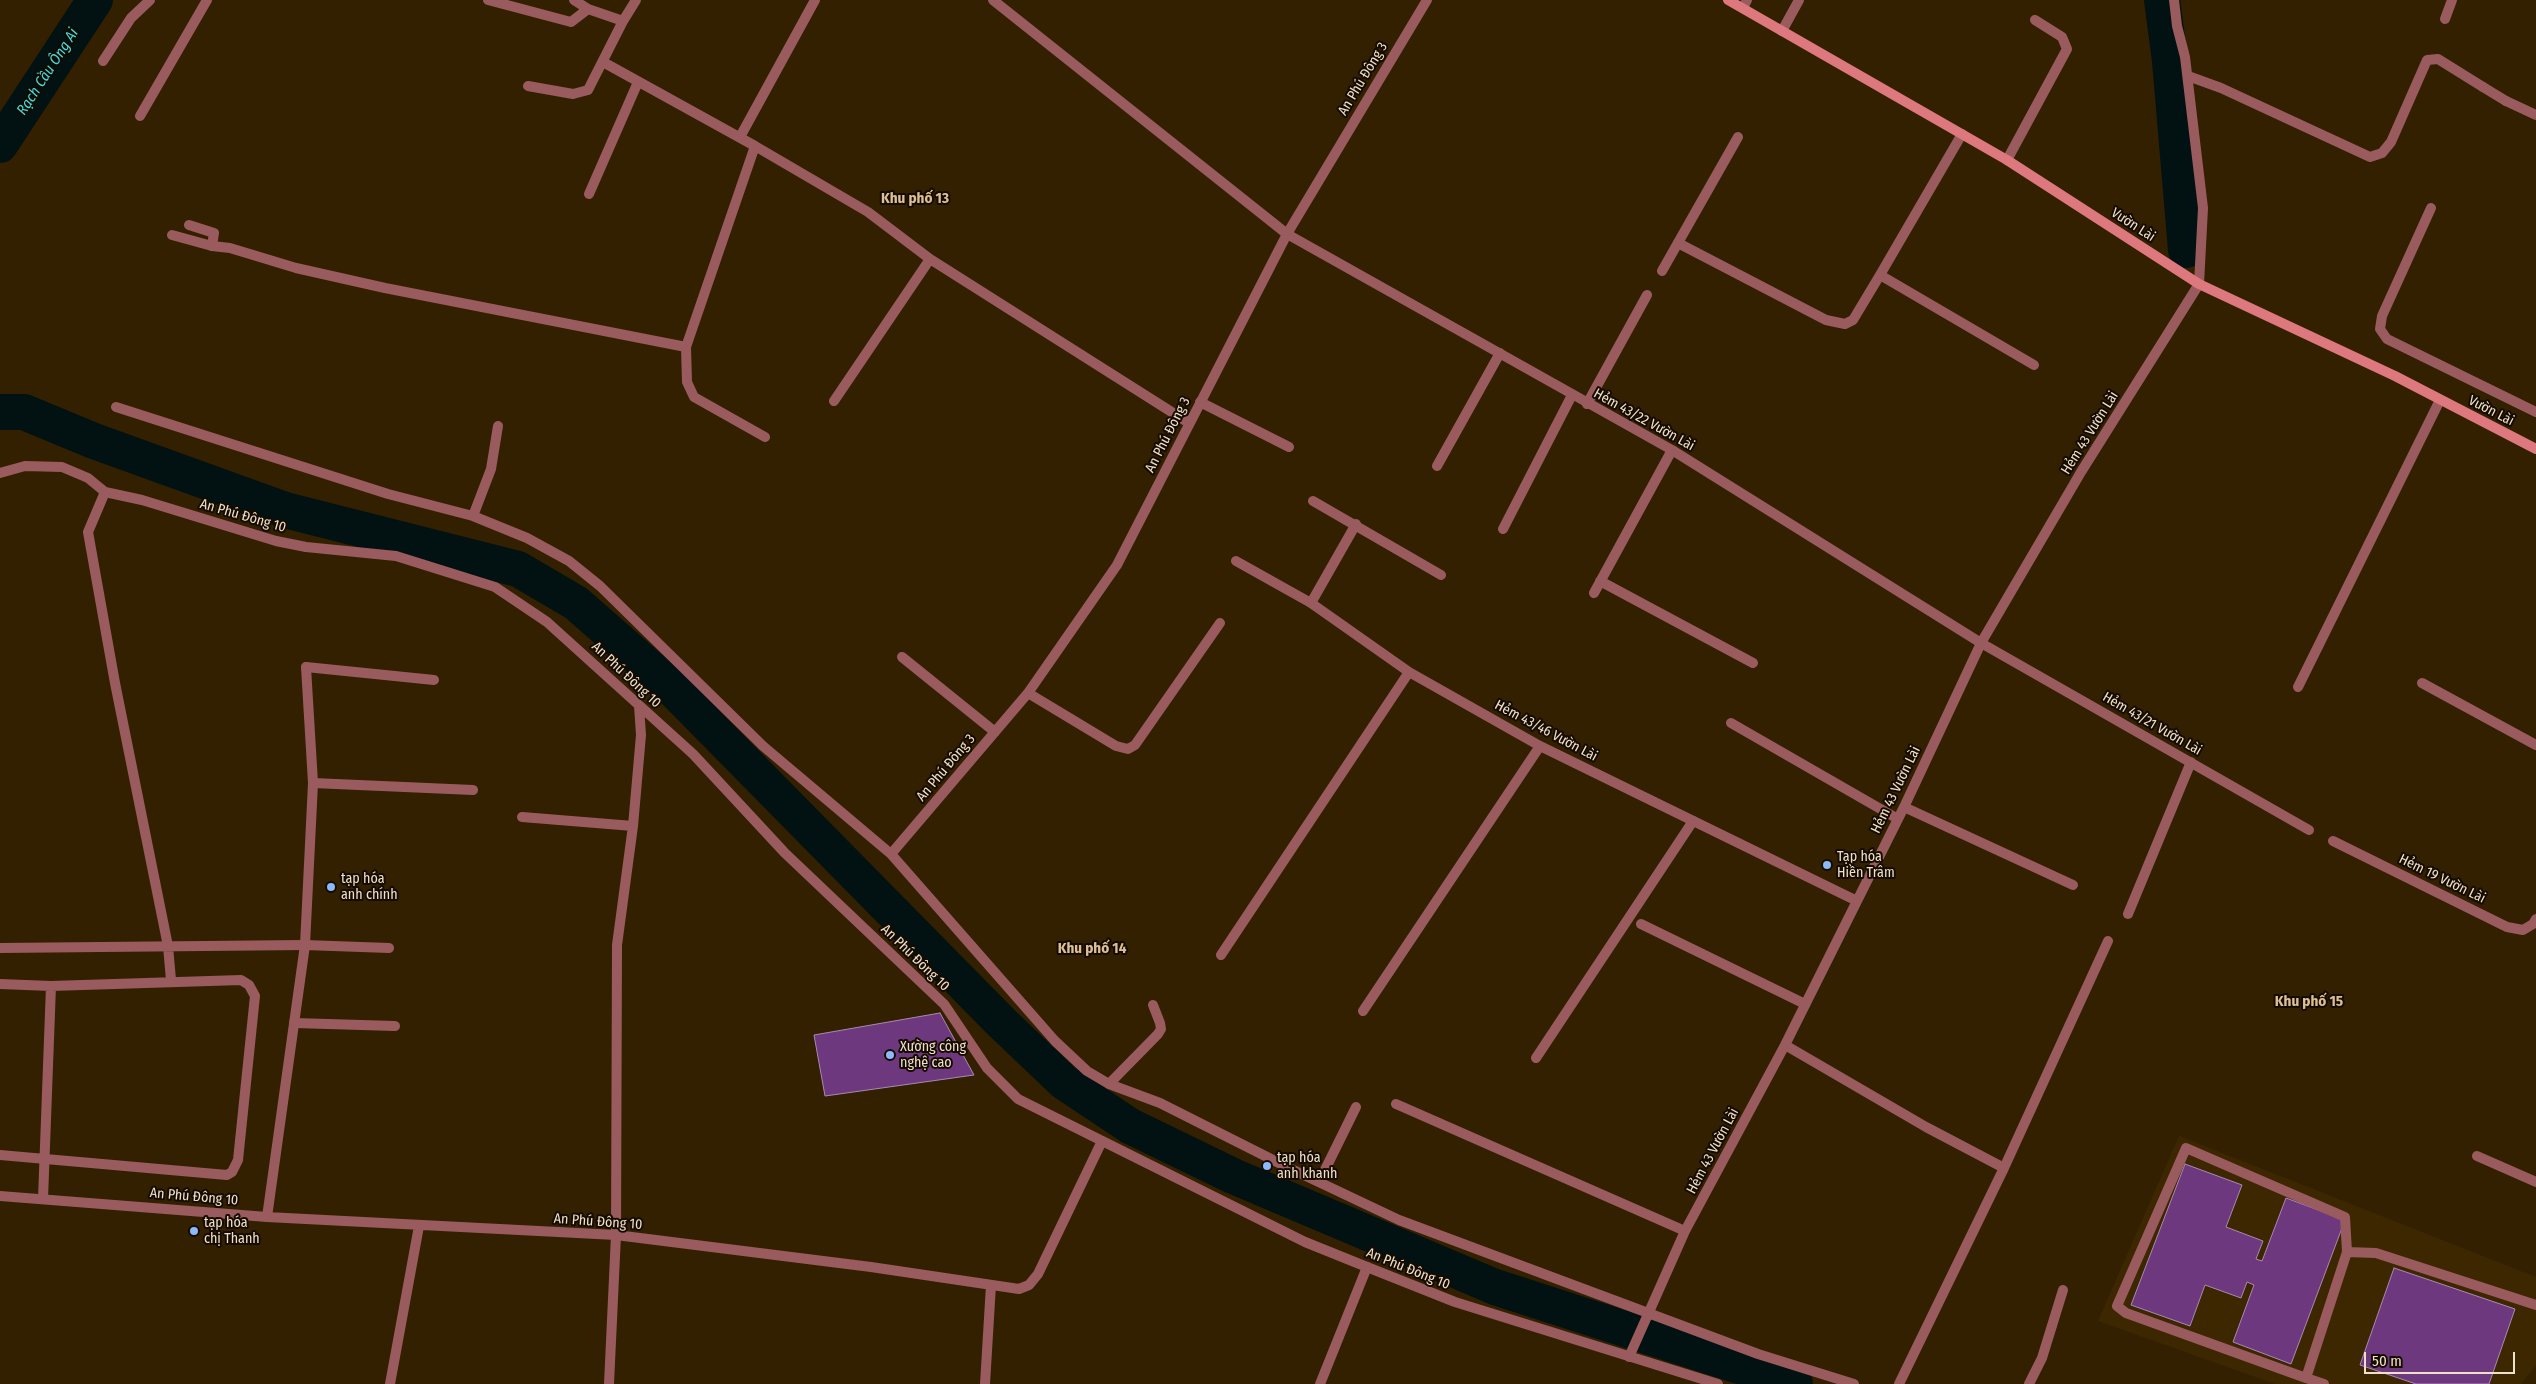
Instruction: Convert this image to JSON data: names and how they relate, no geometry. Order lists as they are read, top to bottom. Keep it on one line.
{"streets":{"main road":["Vườn Lài"],"street":["An Phú Đông 3","Hẻm 43/22 Vườn Lài","Hẻm 43 Vườn Lài","An Phú Đông 10","Hẻm 43/21 Vườn Lài","Hẻm 43/46 Vườn Lài","Hẻm 19 Vườn Lài"]},"crossings":[["An Phú Đông 3","Hẻm 43/22 Vườn Lài"],["Vườn Lài","Hẻm 43 Vườn Lài"],["Hẻm 43/22 Vườn Lài","Hẻm 43 Vườn Lài"],["Hẻm 43/22 Vườn Lài","Hẻm 43/21 Vườn Lài"],["Hẻm 43 Vườn Lài","An Phú Đông 10"],["Hẻm 43 Vườn Lài","Hẻm 43/21 Vườn Lài"],["Hẻm 43 Vườn Lài","Hẻm 43/46 Vườn Lài"]],"districts":["Khu phố 13","Khu phố 14","Khu phố 15"],"water":["Rạch Cầu Ông Ai"],"places":["Tạp hóa Hiền Trâm","tạp hóa anh chính","Xường công nghệ cao","tạp hóa anh khanh","tạp hóa chị Thanh"],"scale_bar":"50 m"}
